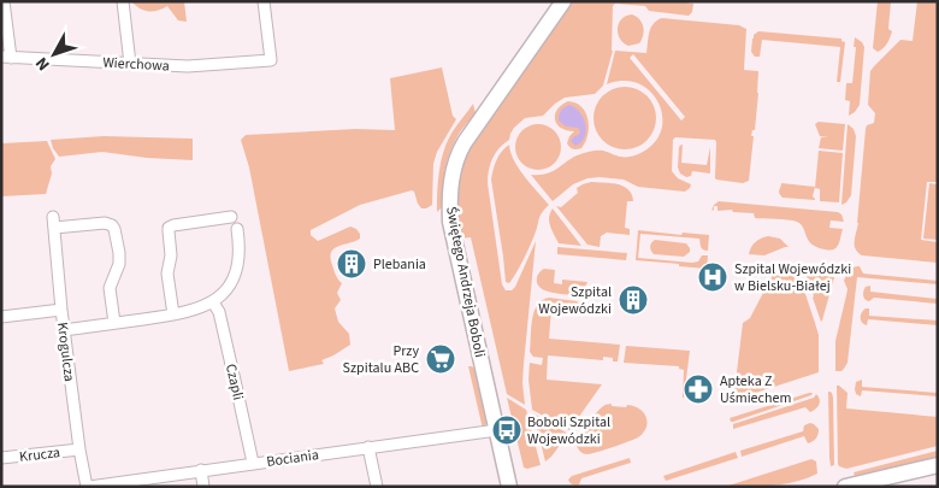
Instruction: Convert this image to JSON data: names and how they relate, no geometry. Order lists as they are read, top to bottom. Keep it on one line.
{"streets":{"street":["Wierchowa","Świętego Andrzeja Boboli","Krogulcza","Czapli","Krucza","Bociania"]},"crossings":[["Świętego Andrzeja Boboli","Bociania"],["Krogulcza","Krucza"],["Krogulcza","Bociania"],["Czapli","Bociania"]],"places":{"building":["Plebania","Szpital Wojewódzki"],"hospital":["Szpital Wojewódzki w Bielsku-Białej"],"supermarket":["Przy Szpitalu ABC"],"pharmacy":["Apteka Z Uśmiechem"],"bus stop":["Boboli Szpital Wojewódzki"]},"north":"bottom left"}
